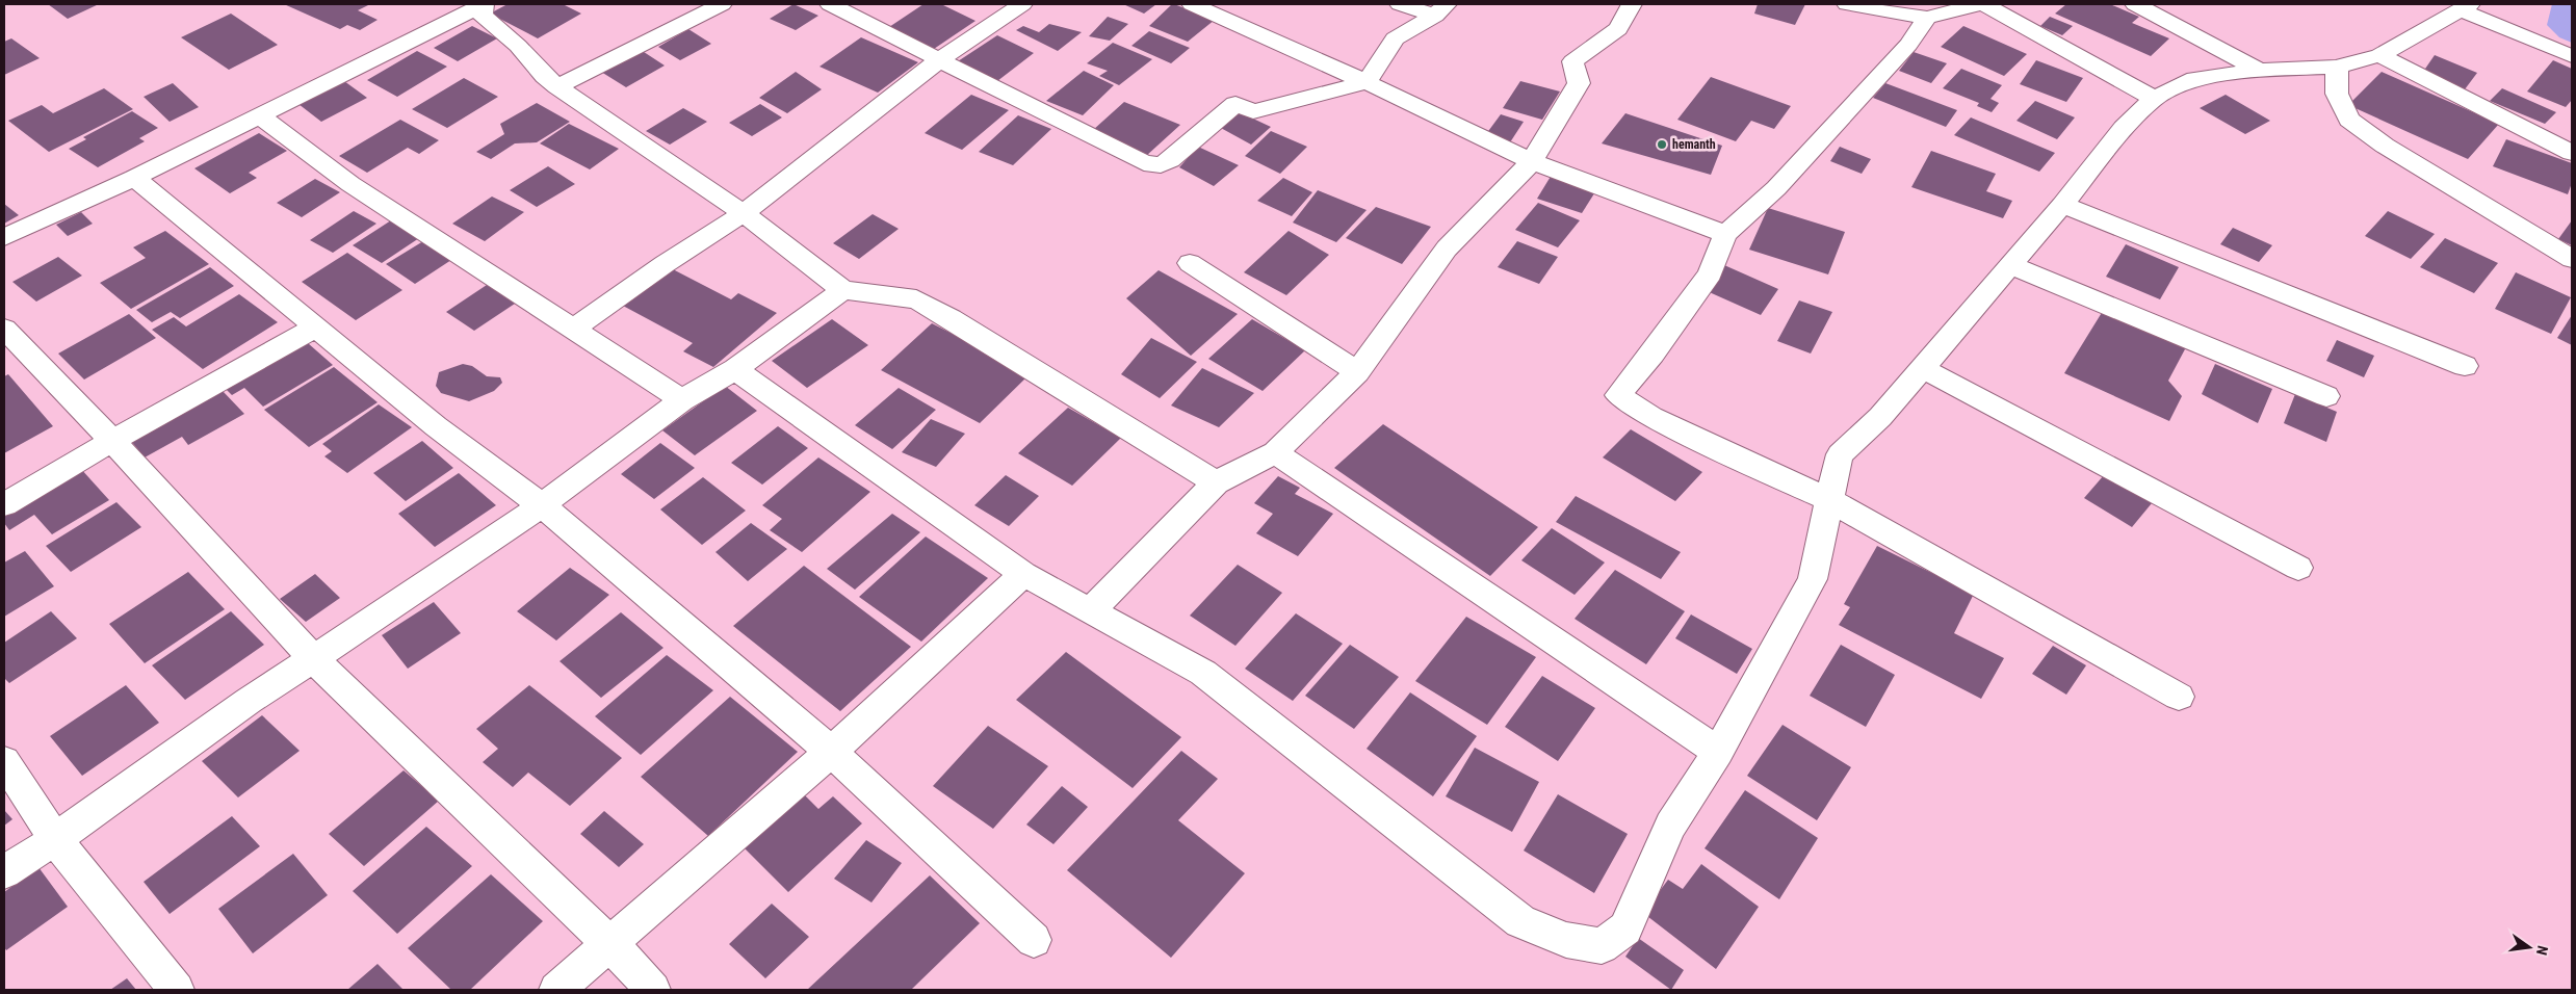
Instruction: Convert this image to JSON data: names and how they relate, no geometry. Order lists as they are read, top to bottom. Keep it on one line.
{"places":["hemanth"],"north":"right"}
